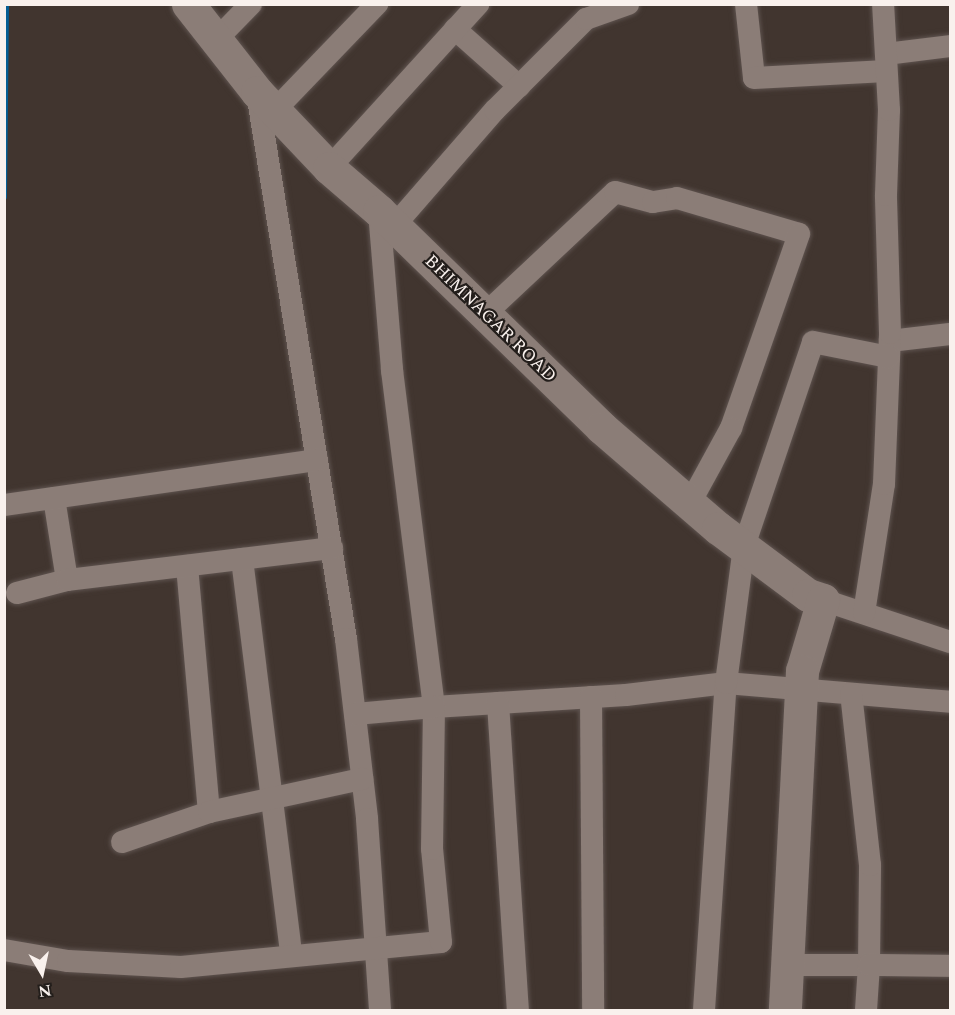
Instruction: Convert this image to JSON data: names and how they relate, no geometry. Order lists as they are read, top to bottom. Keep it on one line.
{"streets":{"street":["BHIMNAGAR ROAD"]},"north":"bottom"}
